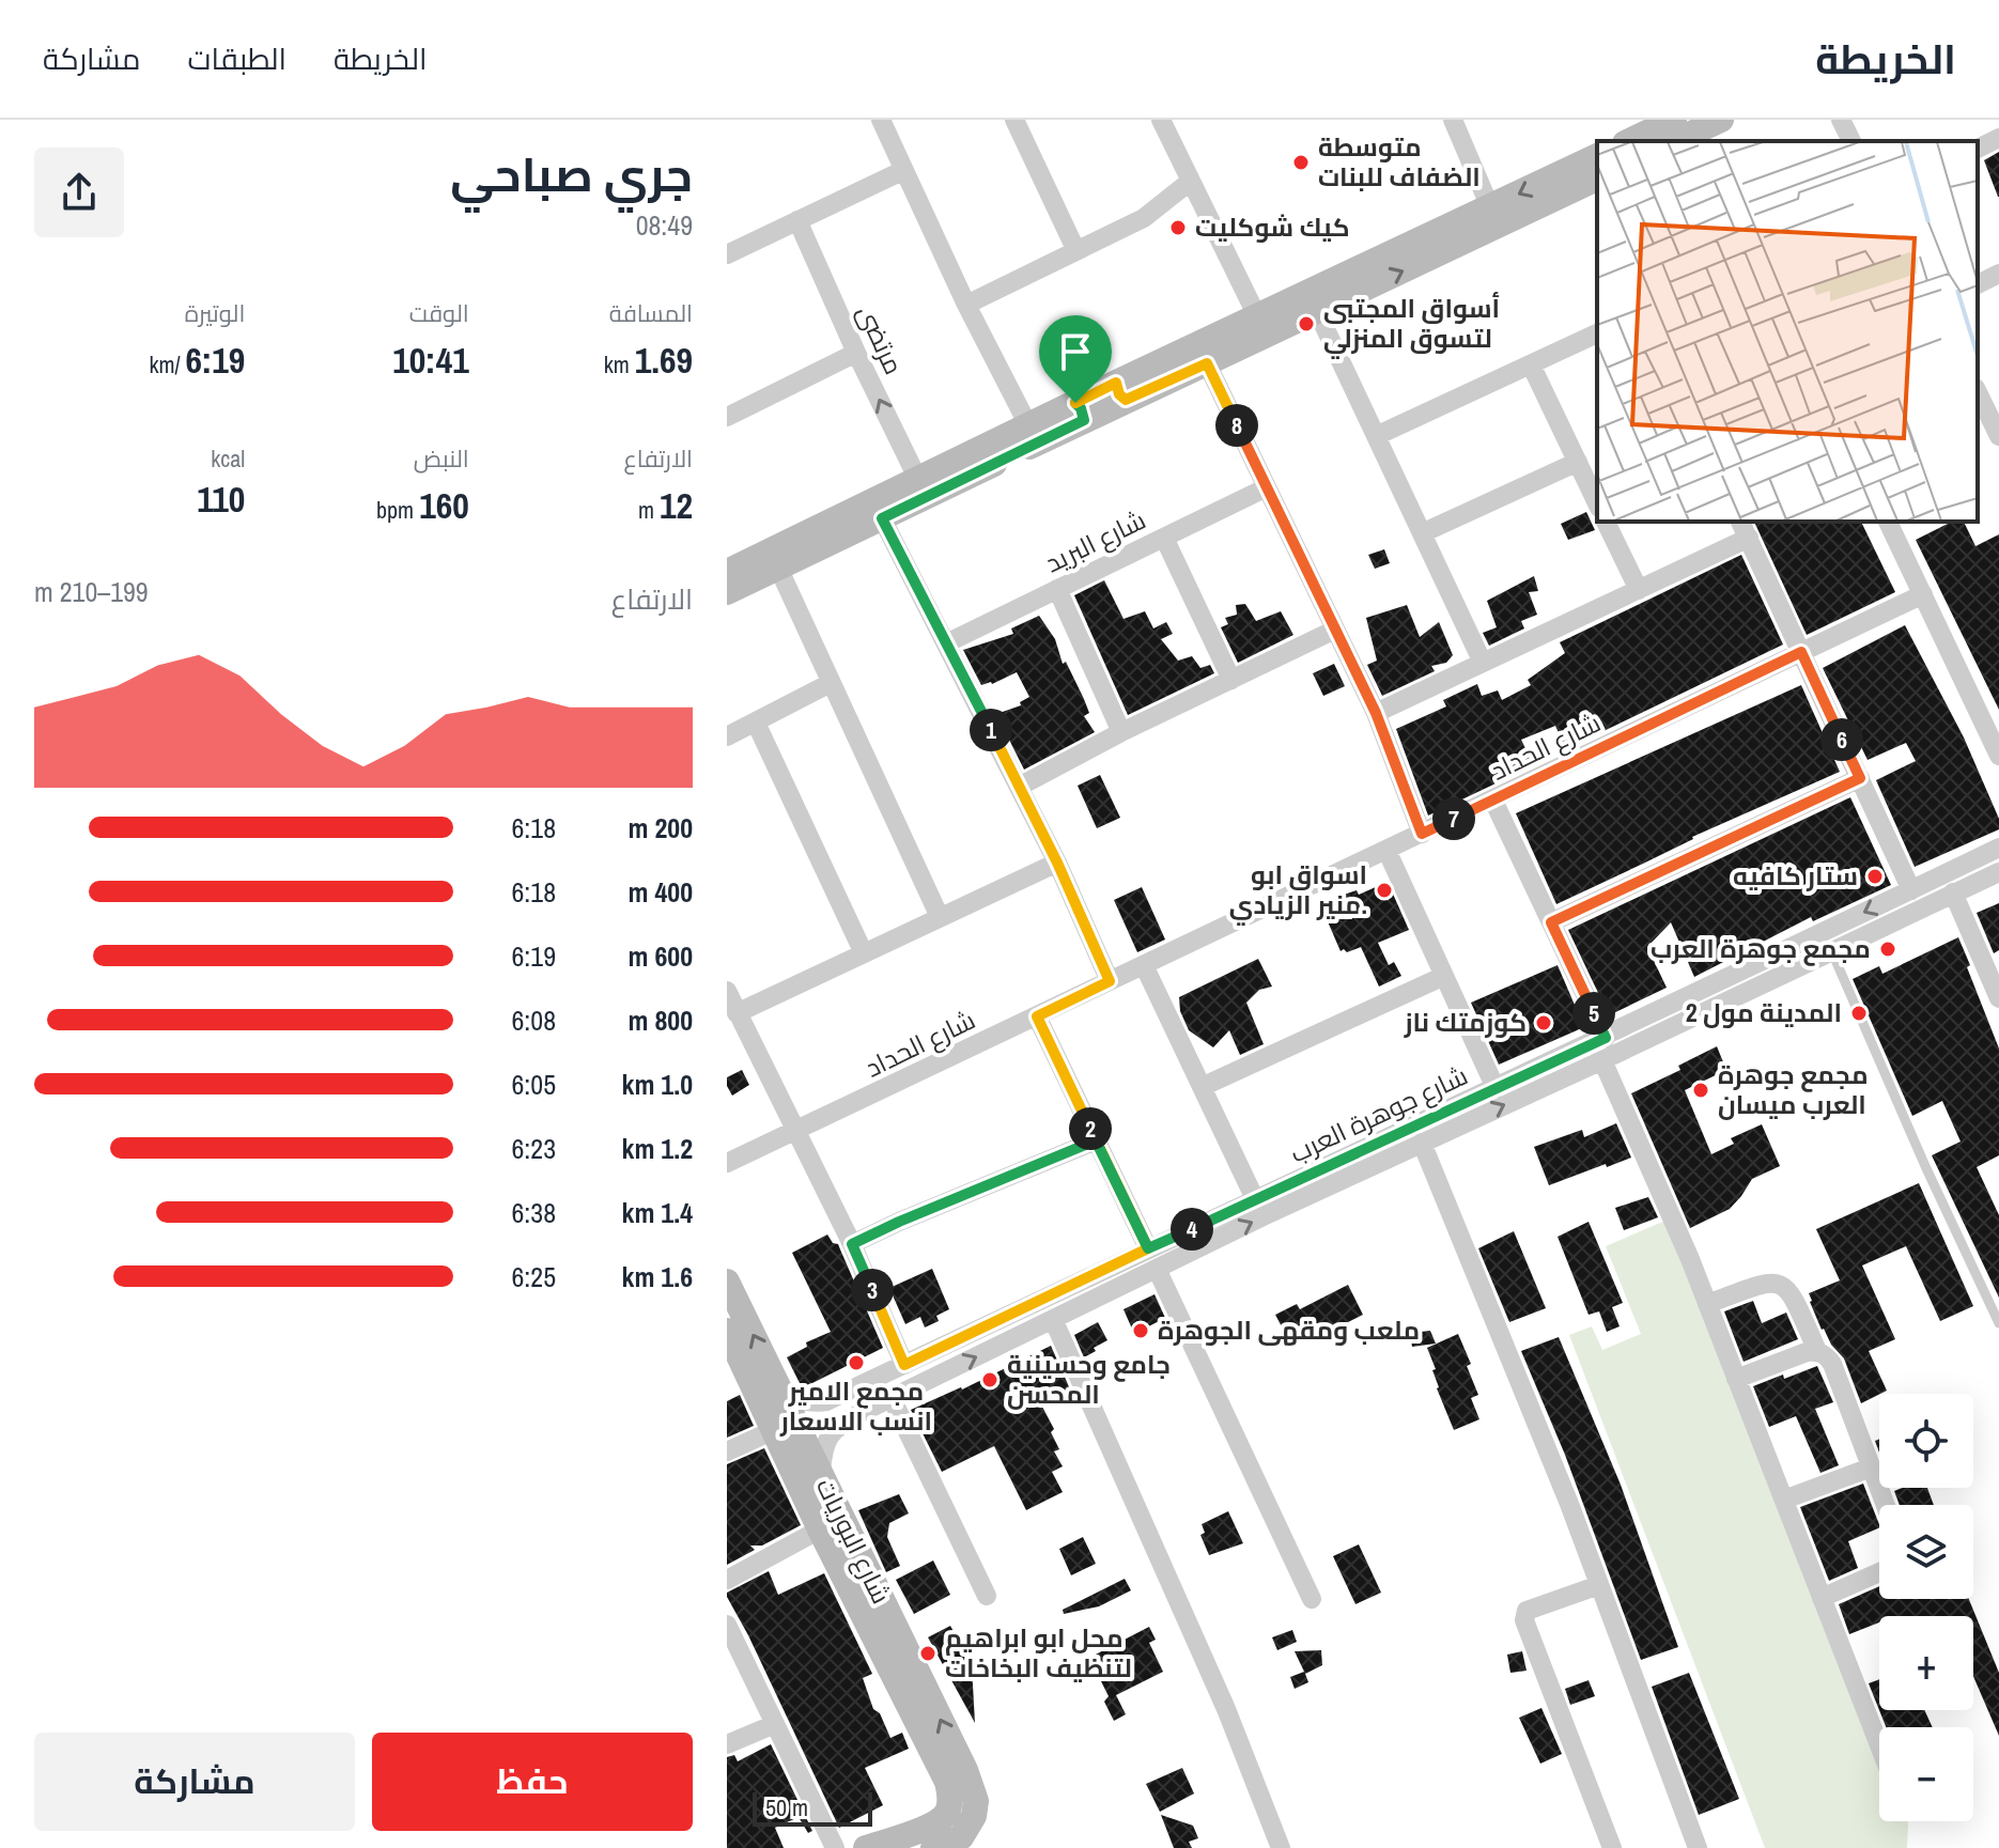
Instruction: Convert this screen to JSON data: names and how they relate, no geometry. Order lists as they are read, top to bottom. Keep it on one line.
{"streets":{"street":["مرتضى","شارع البريد","شارع الحداد","شارع جوهرة العرب","شارع البوريات"]},"crossings":[["شارع جوهرة العرب","شارع البوريات"]],"places":["متوسطة الضفاف للبنات","كيك شوكليت","أسواق المجتبى لتسوق المنزلي","ستار كافيه","اسواق ابو منير الزيادي.","مجمع جوهرة العرب","المدينة مول 2","كوزمتك ناز","مجمع جوهرة العرب ميسان","ملعب ومقهى الجوهرة","مجمع الامير انسب الاسعار","جامع وحسينية المحسن","محل ابو ابراهيم لتنظيف البخاخات"],"scale_bar":"50 m","page":{"header":"الخريطة","nav":["الخريطة","الطبقات","مشاركة"],"heading":["جري صباحي","08:49"],"stats":[["المسافة","1.69 km"],["الوقت","10:41"],["الوتيرة","6:19 /km"],["الارتفاع","12 m"],["النبض","160 bpm"],["kcal","110"]],"pins":["8","1","6","7","5","2","4","3"],"chart":["الارتفاع","199–210 m"],"list":[{"name":"200 m","note":"6:18"},{"name":"400 m","note":"6:18"},{"name":"600 m","note":"6:19"},{"name":"800 m","note":"6:08"},{"name":"1.0 km","note":"6:05"},{"name":"1.2 km","note":"6:23"},{"name":"1.4 km","note":"6:38"},{"name":"1.6 km","note":"6:25"}],"map_buttons":["+","−"],"buttons":["حفظ","مشاركة"],"scale":"50 m"}}
